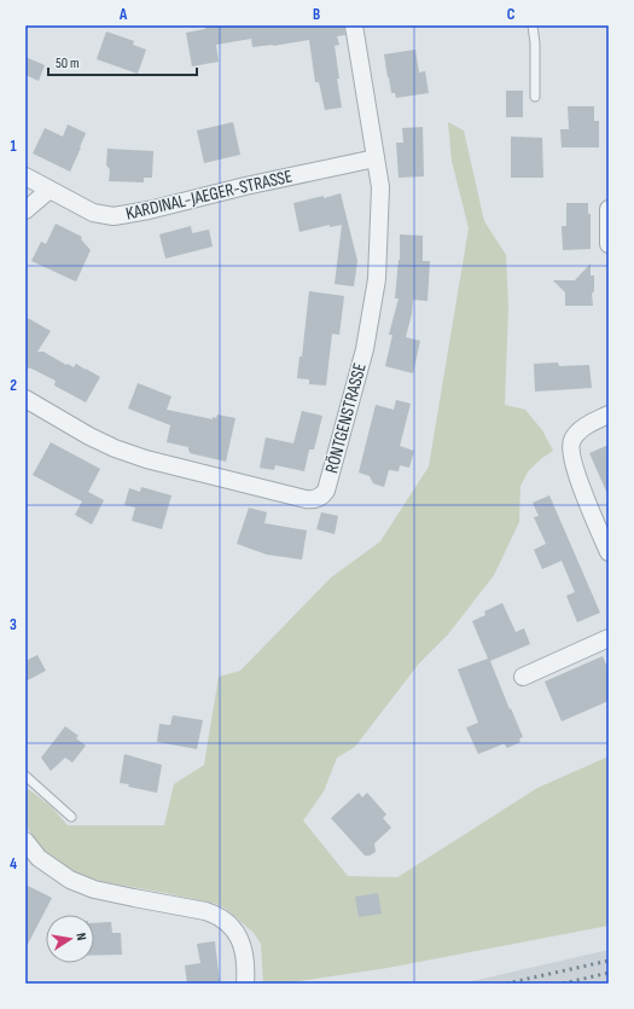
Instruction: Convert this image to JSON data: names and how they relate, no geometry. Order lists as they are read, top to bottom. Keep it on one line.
{"streets":{"street":["KARDINAL-JAEGER-STRASSE","RÖNTGENSTRASSE"]},"crossings":[["KARDINAL-JAEGER-STRASSE","RÖNTGENSTRASSE"]],"scale_bar":"50 m","north":"right","grid":{"columns":["A","B","C"],"rows":["1","2","3","4"]}}
